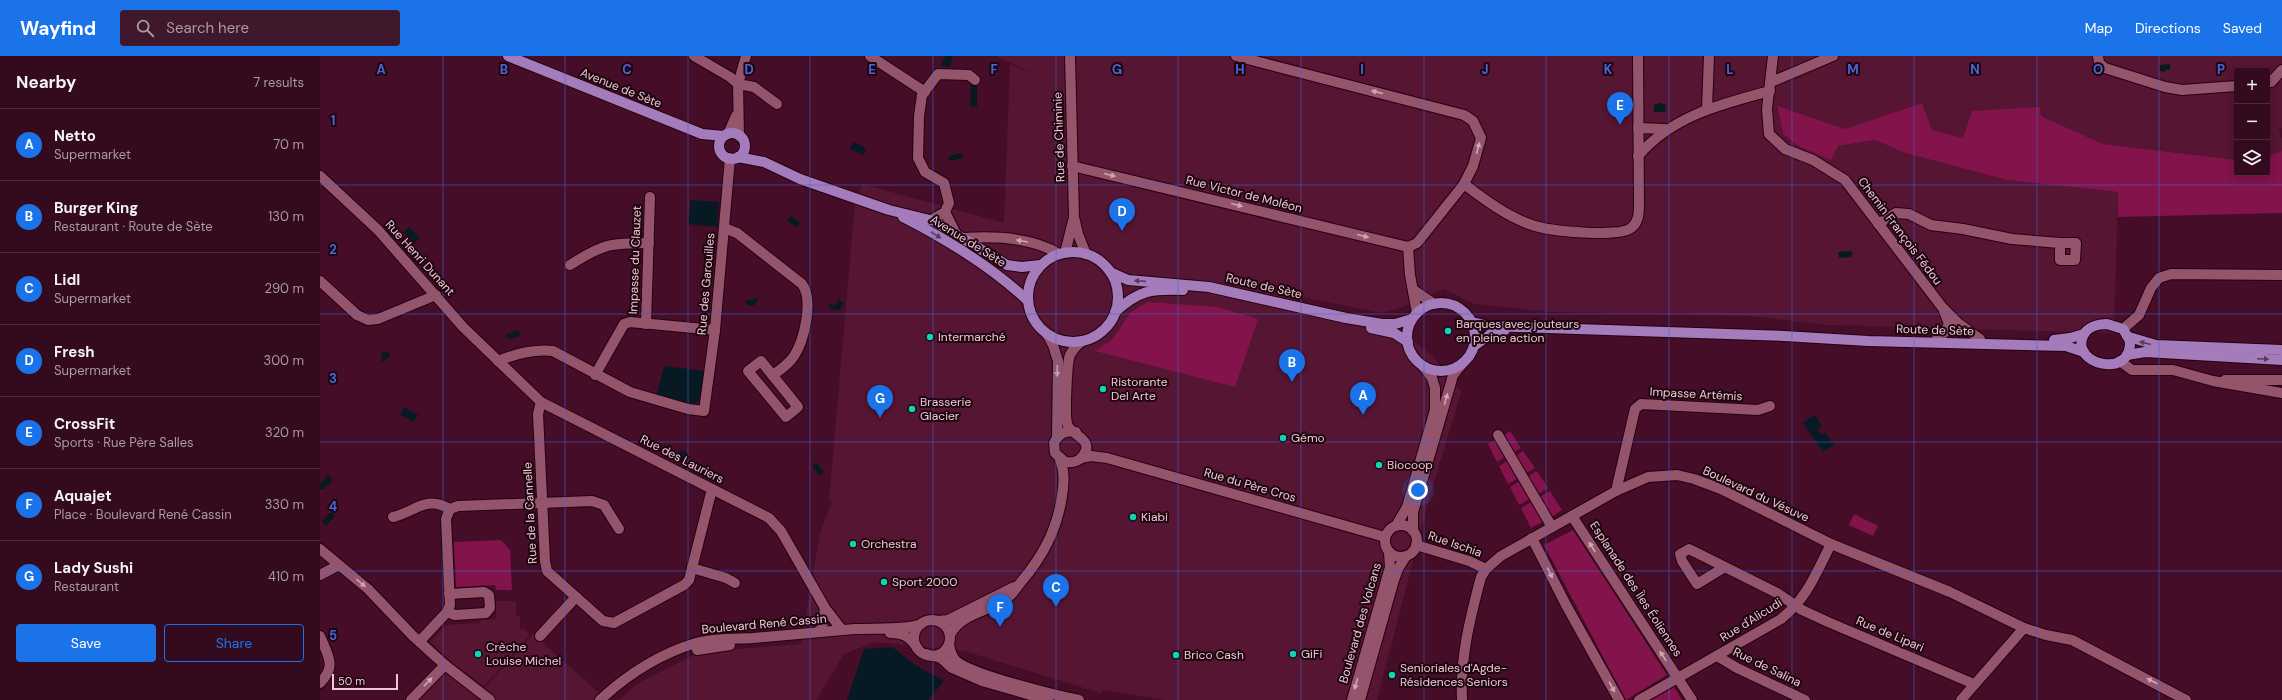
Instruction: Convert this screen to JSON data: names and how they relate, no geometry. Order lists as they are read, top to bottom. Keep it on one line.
{"streets":{"main road":["Avenue de Sète","Route de Sète"],"street":["Rue de Chiminie","Rue Victor de Moléon","Chemin François Fédou","Rue Henri Dunant","Impasse du Clauzet","Rue des Garouilles","Impasse Artémis","Rue des Lauriers","Rue du Père Cros","Boulevard du Vésuve","Rue de la Cannelle","Rue Ischia","Esplanade des Îles Éoliennes","Rue d'Alicudi","Boulevard des Volcans","Boulevard René Cassin","Rue de Lipari","Rue de Salina"]},"crossings":[["Avenue de Sète","Rue de Chiminie"],["Avenue de Sète","Rue des Garouilles"],["Avenue de Sète","Route de Sète"],["Rue de Chiminie","Rue Victor de Moléon"],["Rue de Chiminie","Route de Sète"],["Chemin François Fédou","Route de Sète"],["Rue Henri Dunant","Rue des Lauriers"],["Impasse Artémis","Boulevard du Vésuve"],["Rue des Lauriers","Rue de la Cannelle"],["Rue des Lauriers","Boulevard René Cassin"],["Rue du Père Cros","Rue Ischia"],["Rue du Père Cros","Boulevard des Volcans"],["Boulevard du Vésuve","Rue Ischia"],["Boulevard du Vésuve","Esplanade des Îles Éoliennes"],["Boulevard du Vésuve","Rue d'Alicudi"],["Rue Ischia","Boulevard des Volcans"],["Esplanade des Îles Éoliennes","Rue d'Alicudi"],["Rue d'Alicudi","Rue de Lipari"],["Rue d'Alicudi","Rue de Salina"]],"one_way":["Rue Victor de Moléon"],"places":["Barques avec jouteurs en pleine action","Intermarché","Ristorante Del Arte","Brasserie Glacier","Gémo","Biocoop","Kiabi","Orchestra","Sport 2000","Crèche Louise Michel","GiFi","Brico Cash","Senioriales d'Agde- Résidences Seniors"],"scale_bar":"50 m","page":{"header":"Wayfind","search":"Search here","nav":["Map","Directions","Saved"],"heading":["Nearby","7 results"],"map_buttons":["+","−"],"pins":["E","D","B","A","G","C","F"],"list":[{"mark":"A","name":"Netto","note":"Supermarket","value":"70 m"},{"mark":"B","name":"Burger King","note":"Restaurant · Route de Sète","value":"130 m"},{"mark":"C","name":"Lidl","note":"Supermarket","value":"290 m"},{"mark":"D","name":"Fresh","note":"Supermarket","value":"300 m"},{"mark":"E","name":"CrossFit","note":"Sports · Rue Père Salles","value":"320 m"},{"mark":"F","name":"Aquajet","note":"Place · Boulevard René Cassin","value":"330 m"},{"mark":"G","name":"Lady Sushi","note":"Restaurant","value":"410 m"}],"buttons":["Save","Share"],"scale":"50 m"},"grid":{"columns":["A","B","C","D","E","F","G","H","I","J","K","L","M","N","O","P"],"rows":["1","2","3","4","5"]}}
